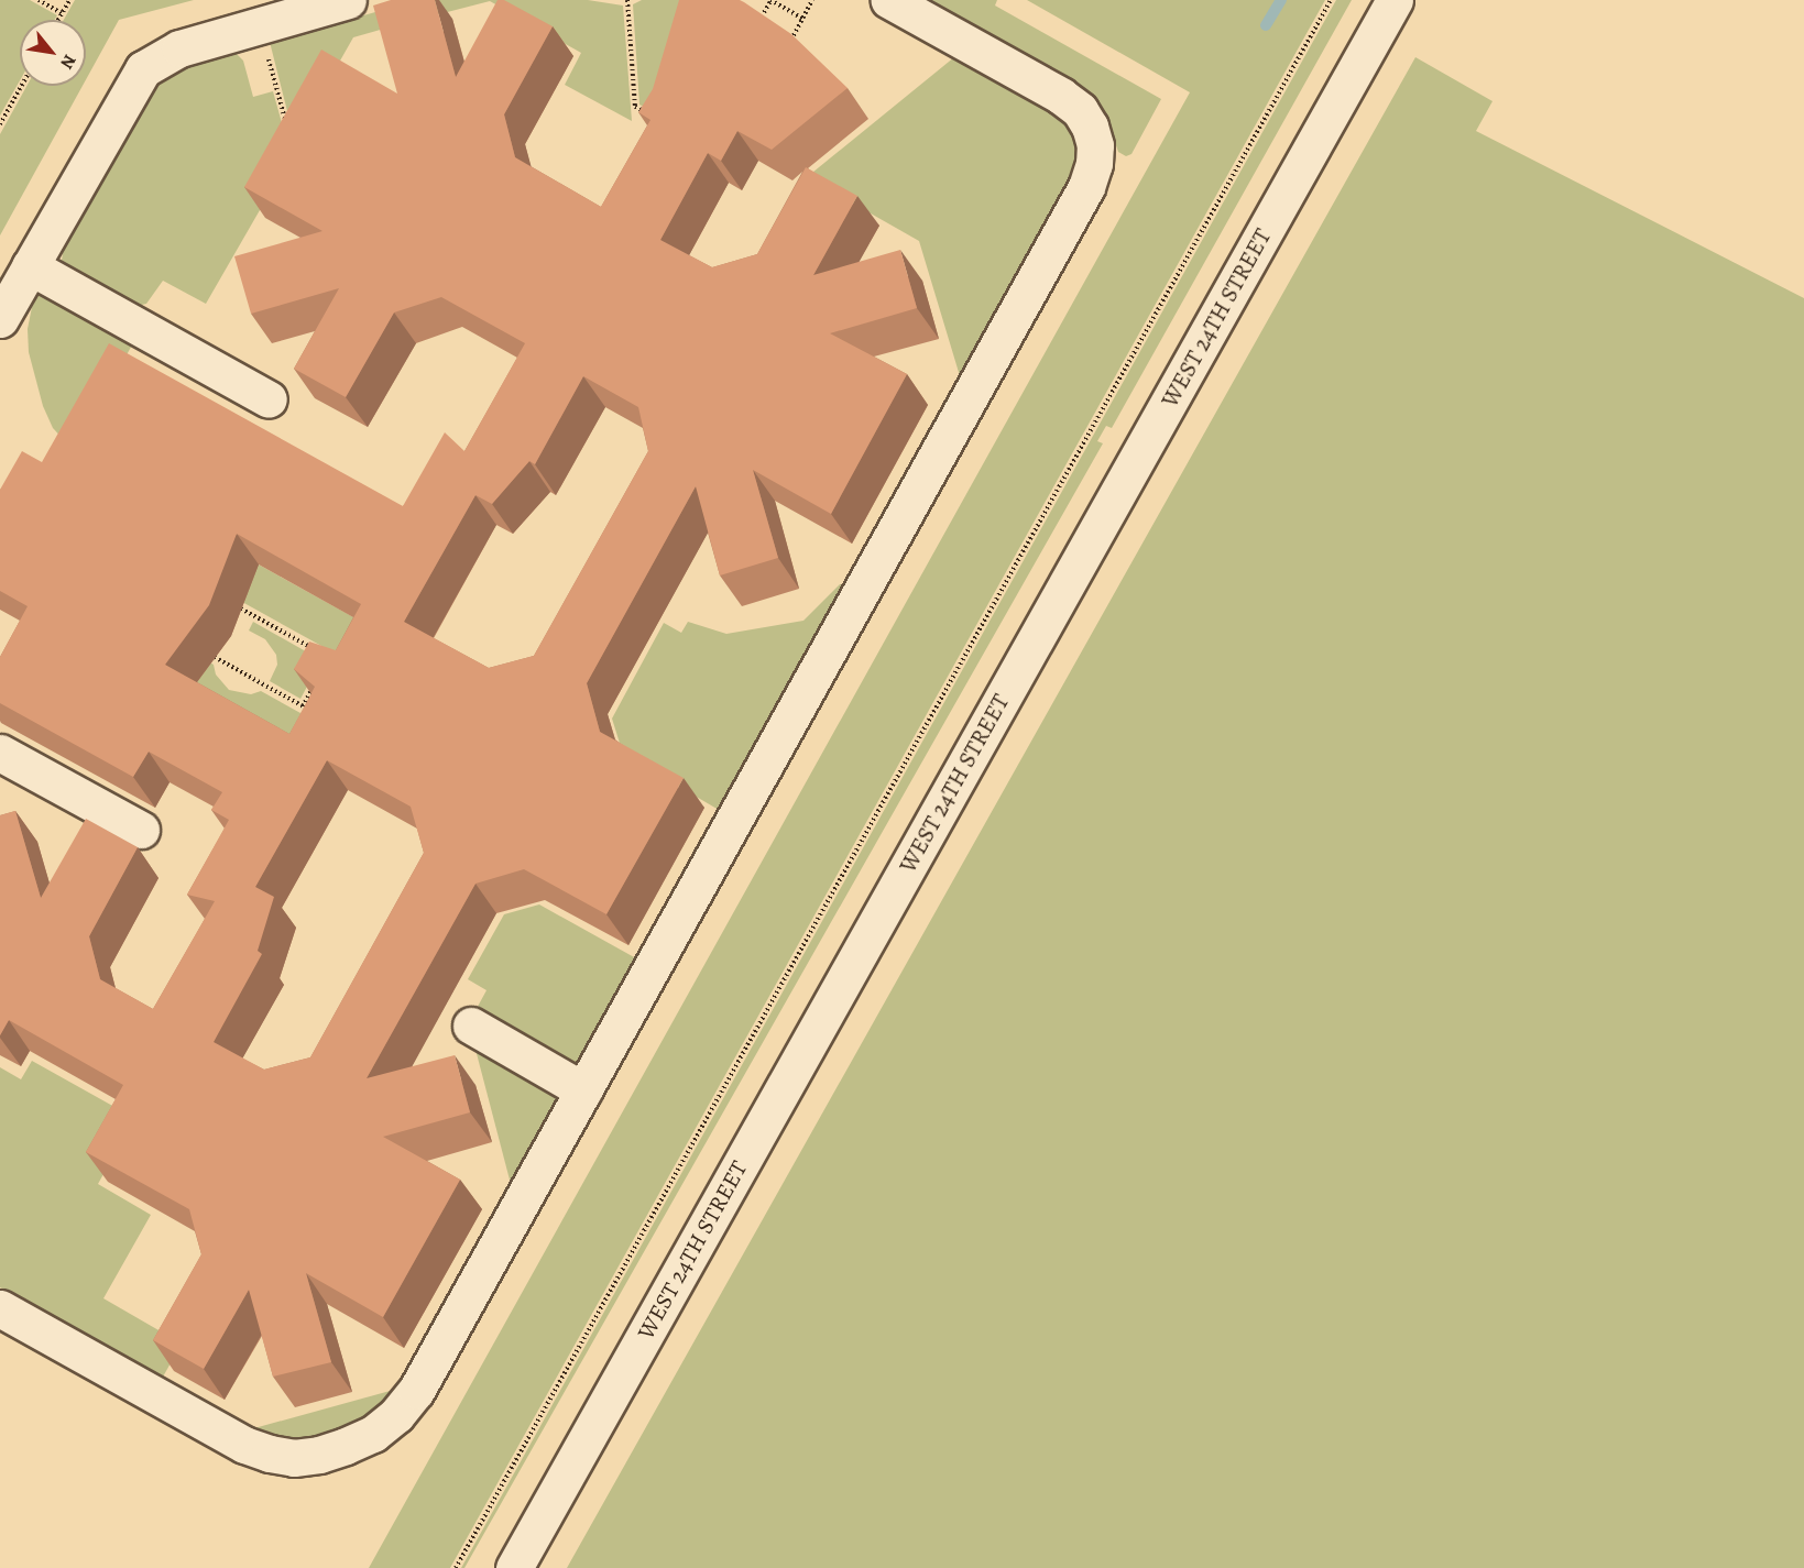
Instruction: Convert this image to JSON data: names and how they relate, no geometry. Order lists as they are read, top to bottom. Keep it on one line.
{"streets":{"street":["WEST 24TH STREET"]},"north":"bottom right"}
